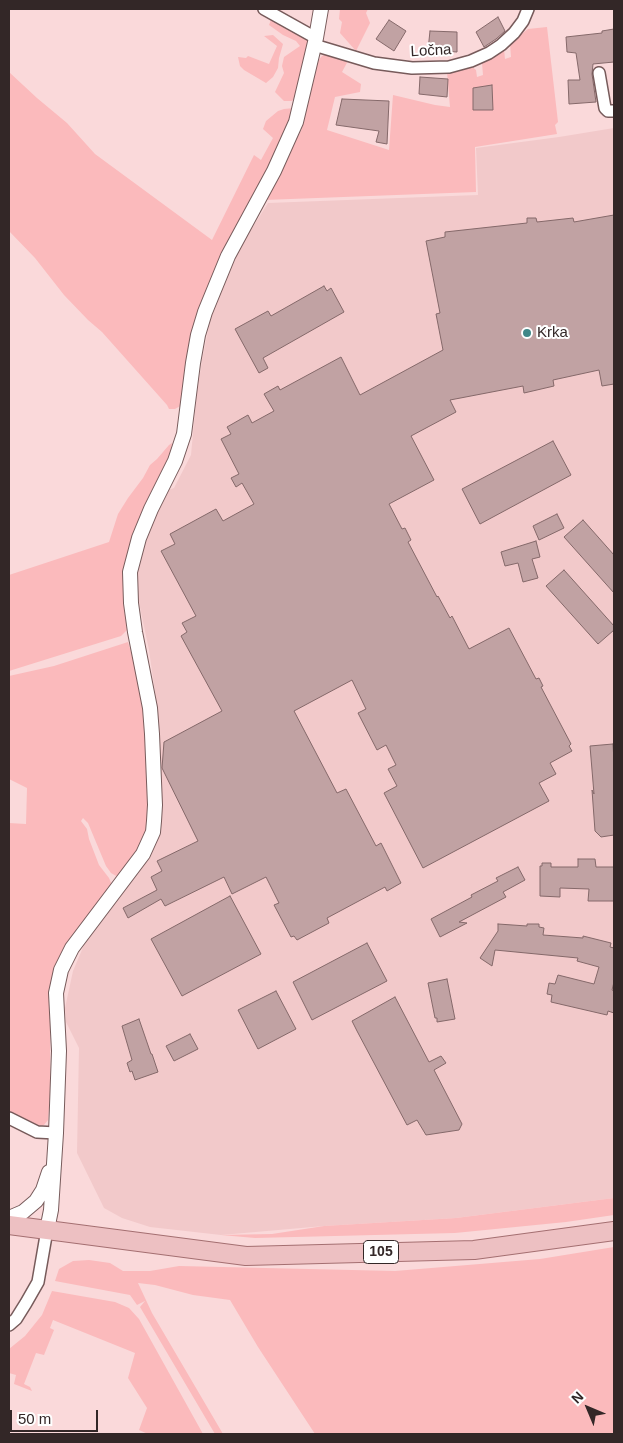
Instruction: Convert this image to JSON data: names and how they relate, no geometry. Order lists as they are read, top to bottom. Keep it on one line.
{"streets":{"main road":["105"],"street":["Ločna"]},"places":["Krka"],"scale_bar":"50 m","north":"top left"}
